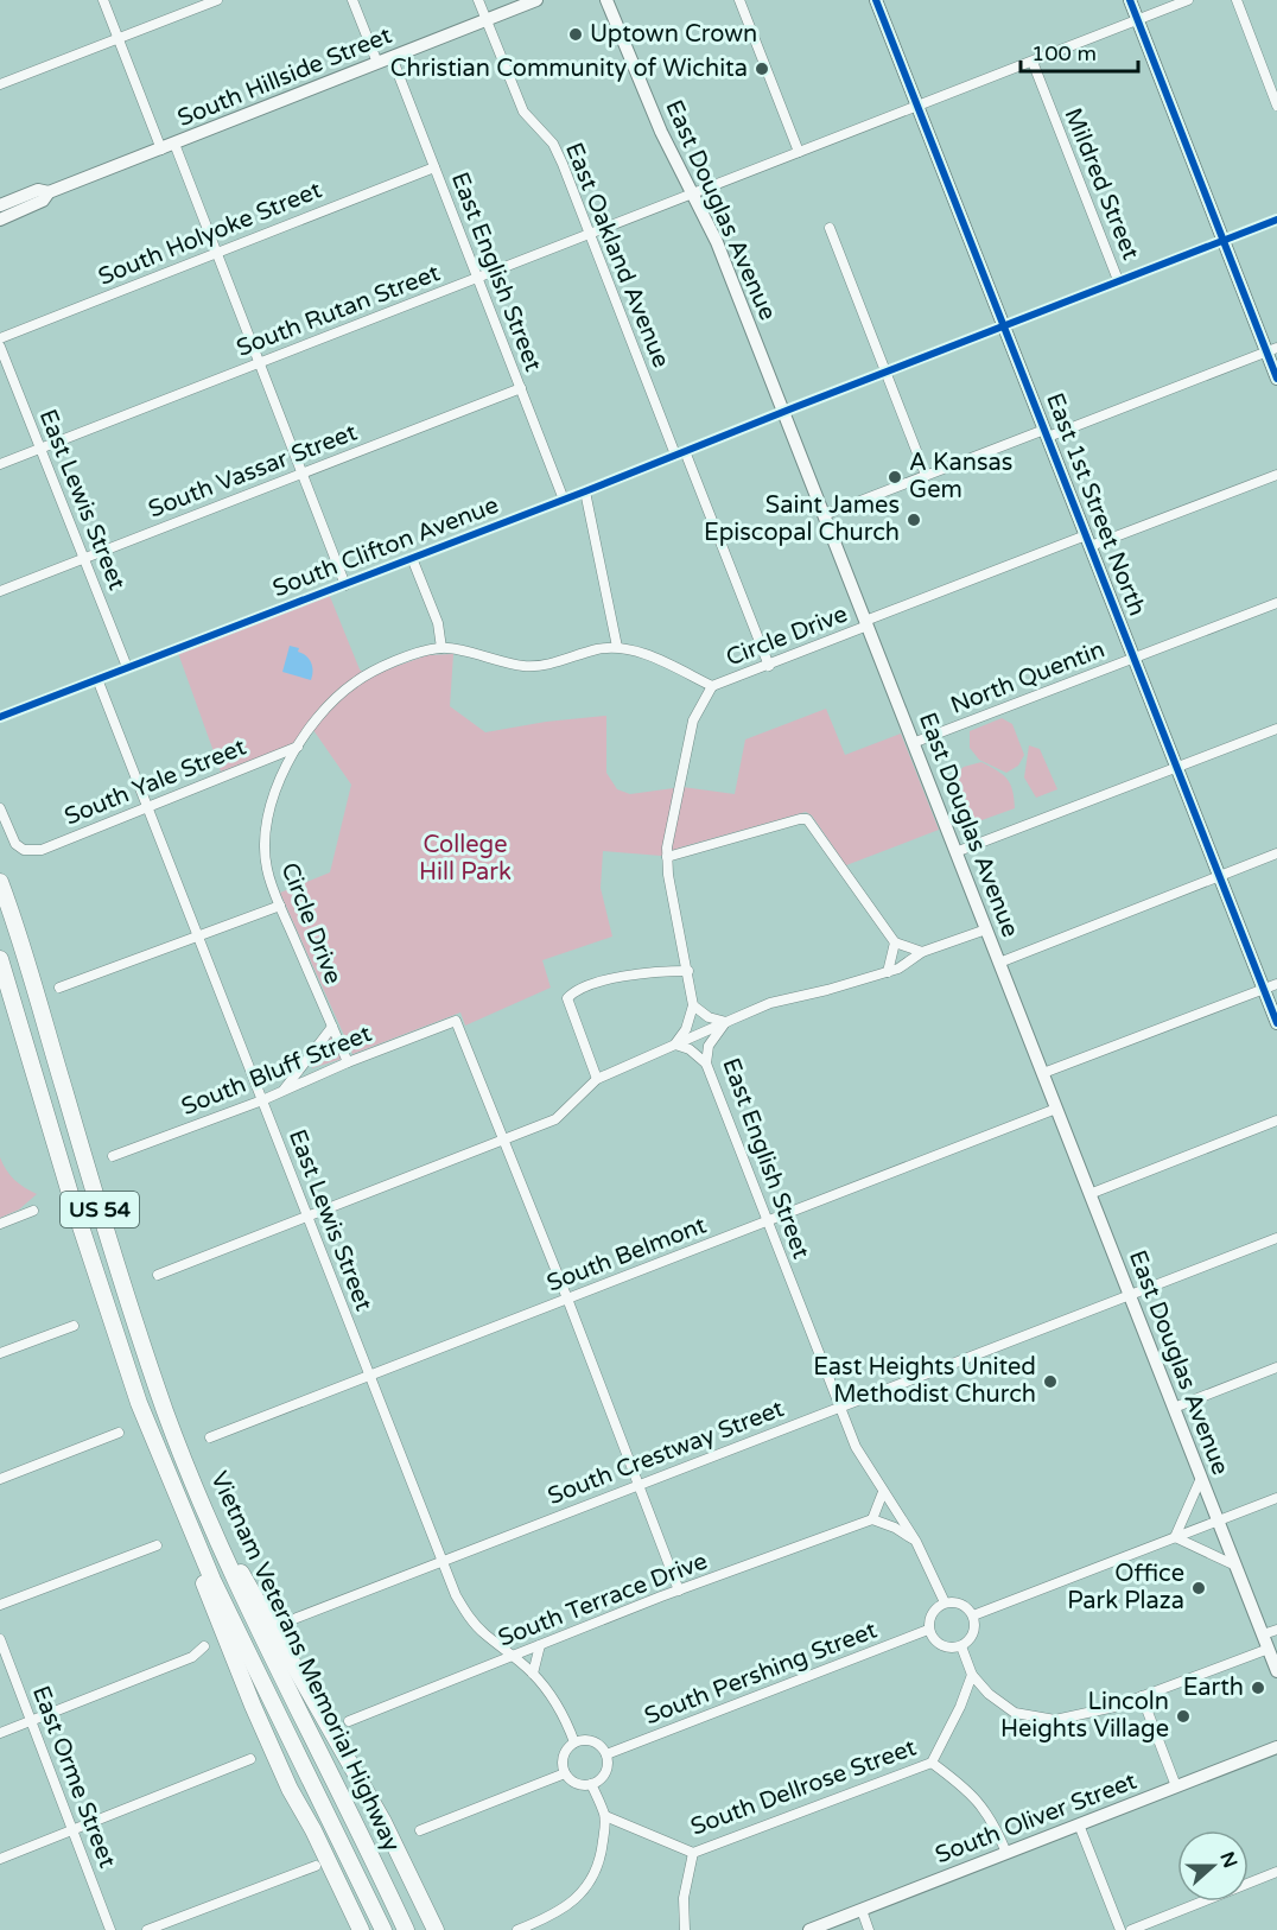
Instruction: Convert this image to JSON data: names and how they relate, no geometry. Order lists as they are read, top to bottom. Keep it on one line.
{"streets":{"highway":["US 54","Vietnam Veterans Memorial Highway"],"main road":["South Hillside Street","East Douglas Avenue","East 1st Street North","South Oliver Street"],"street":["Mildred Street","South Holyoke Street","East Oakland Avenue","East English Street","South Rutan Street","South Vassar Street","East Lewis Street","South Clifton Avenue","Circle Drive","North Quentin","South Yale Street","South Bluff Street","South Belmont","South Crestway Street","South Terrace Drive","South Pershing Street","East Orme Street","South Dellrose Street"]},"crossings":[["South Hillside Street","East Oakland Avenue"],["South Hillside Street","East English Street"],["Mildred Street","South Rutan Street"],["Mildred Street","South Clifton Avenue"],["East Douglas Avenue","South Rutan Street"],["East Douglas Avenue","South Clifton Avenue"],["East Douglas Avenue","Circle Drive"],["East Douglas Avenue","North Quentin"],["East Douglas Avenue","South Belmont"],["East Douglas Avenue","South Crestway Street"],["South Holyoke Street","East English Street"],["East Oakland Avenue","South Rutan Street"],["East Oakland Avenue","South Clifton Avenue"],["East Oakland Avenue","Circle Drive"],["East English Street","South Rutan Street"],["East English Street","South Vassar Street"],["East English Street","South Clifton Avenue"],["East English Street","South Belmont"],["East English Street","South Crestway Street"],["East English Street","South Pershing Street"],["South Rutan Street","East Lewis Street"],["South Rutan Street","East 1st Street North"],["South Vassar Street","East Lewis Street"],["East Lewis Street","South Clifton Avenue"],["East Lewis Street","South Yale Street"],["East Lewis Street","South Bluff Street"],["East Lewis Street","South Belmont"],["East Lewis Street","South Crestway Street"],["East Lewis Street","South Terrace Drive"],["East Lewis Street","South Pershing Street"],["East 1st Street North","South Clifton Avenue"],["East 1st Street North","Circle Drive"],["East 1st Street North","North Quentin"],["Circle Drive","South Yale Street"],["Circle Drive","South Bluff Street"]],"parks":["College Hill Park"],"places":["Uptown Crown","Christian Community of Wichita","A Kansas Gem","Saint James Episcopal Church","East Heights United Methodist Church","Office Park Plaza","Earth","Lincoln Heights Village"],"scale_bar":"100 m","north":"right"}
